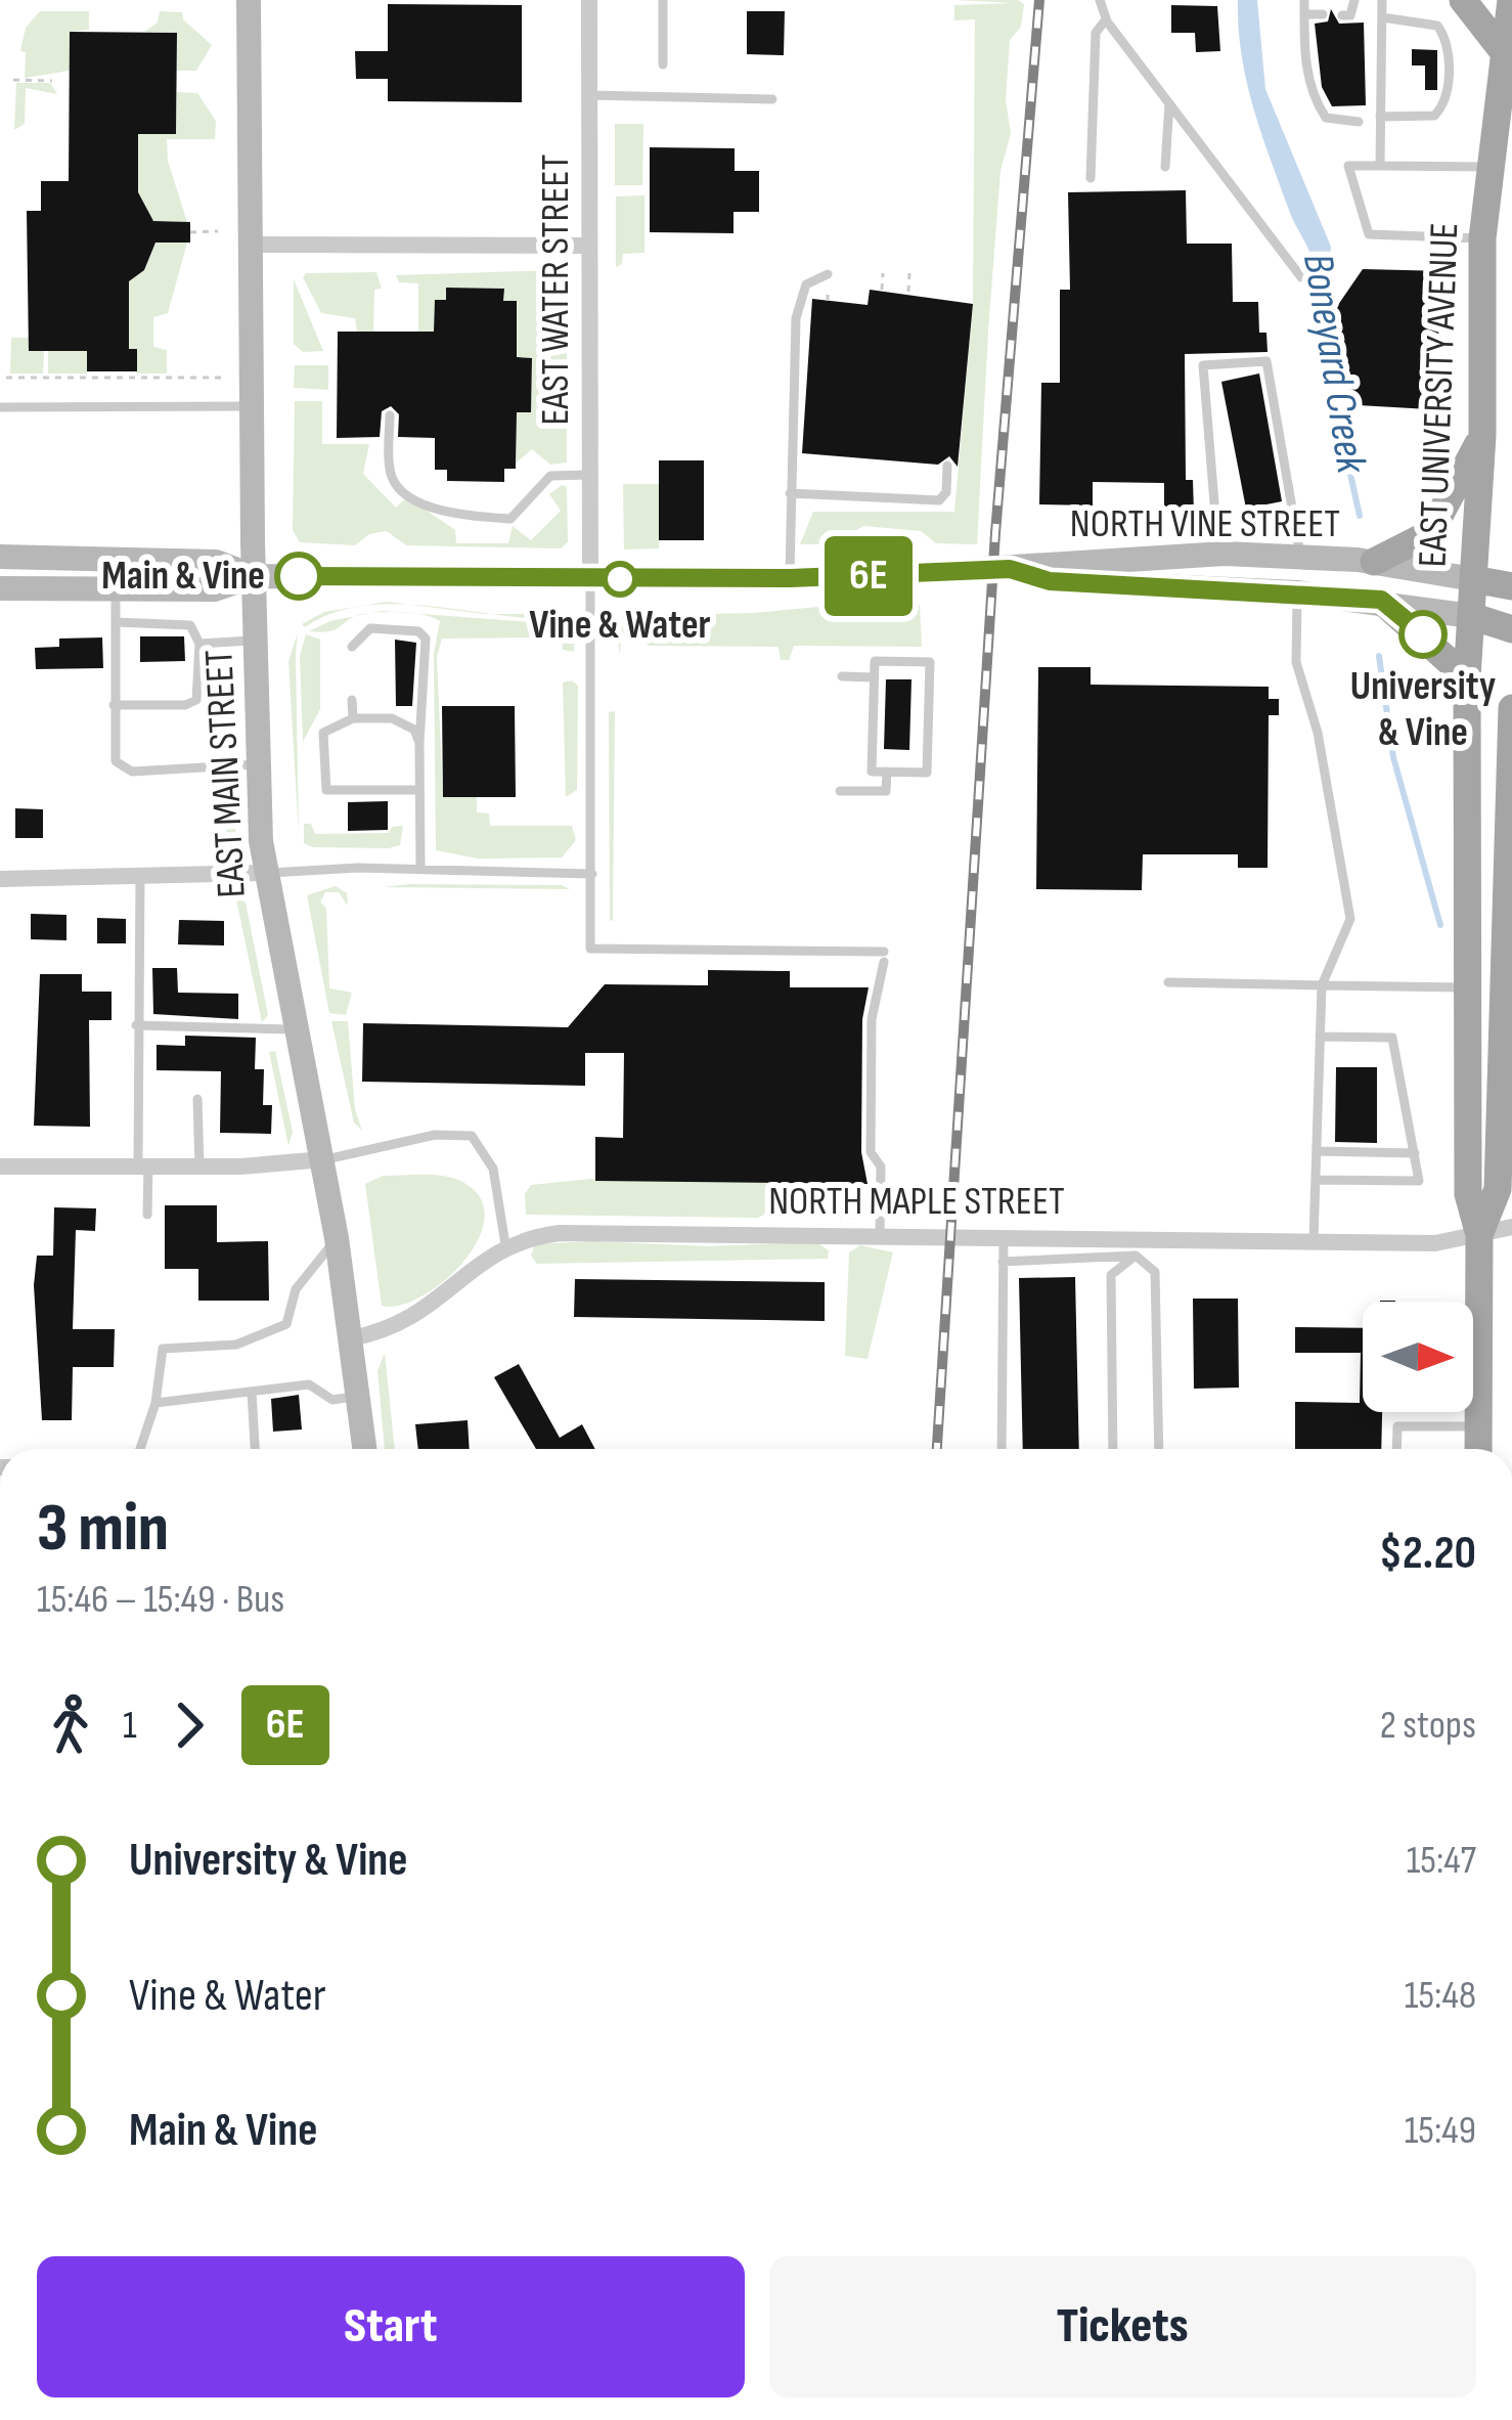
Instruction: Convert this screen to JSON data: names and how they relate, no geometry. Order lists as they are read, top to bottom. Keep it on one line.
{"streets":{"main road":["EAST UNIVERSITY AVENUE","NORTH VINE STREET","EAST MAIN STREET"],"street":["EAST WATER STREET","NORTH MAPLE STREET"]},"crossings":[["EAST WATER STREET","NORTH VINE STREET"],["EAST UNIVERSITY AVENUE","NORTH VINE STREET"],["EAST UNIVERSITY AVENUE","NORTH MAPLE STREET"],["NORTH VINE STREET","EAST MAIN STREET"],["EAST MAIN STREET","NORTH MAPLE STREET"]],"water":["Boneyard Creek"],"places":["Main & Vine","Vine & Water","University & Vine"],"lines":["bus line 6E"],"north":"right","page":{"on_map":"6E","heading":["3 min","15:46 – 15:49 · Bus","$2.20"],"legs":["1","6E","2 stops"],"list":[{"name":"University & Vine","value":"15:47"},{"name":"Vine & Water","value":"15:48"},{"name":"Main & Vine","value":"15:49"}],"buttons":["Start","Tickets"]}}
